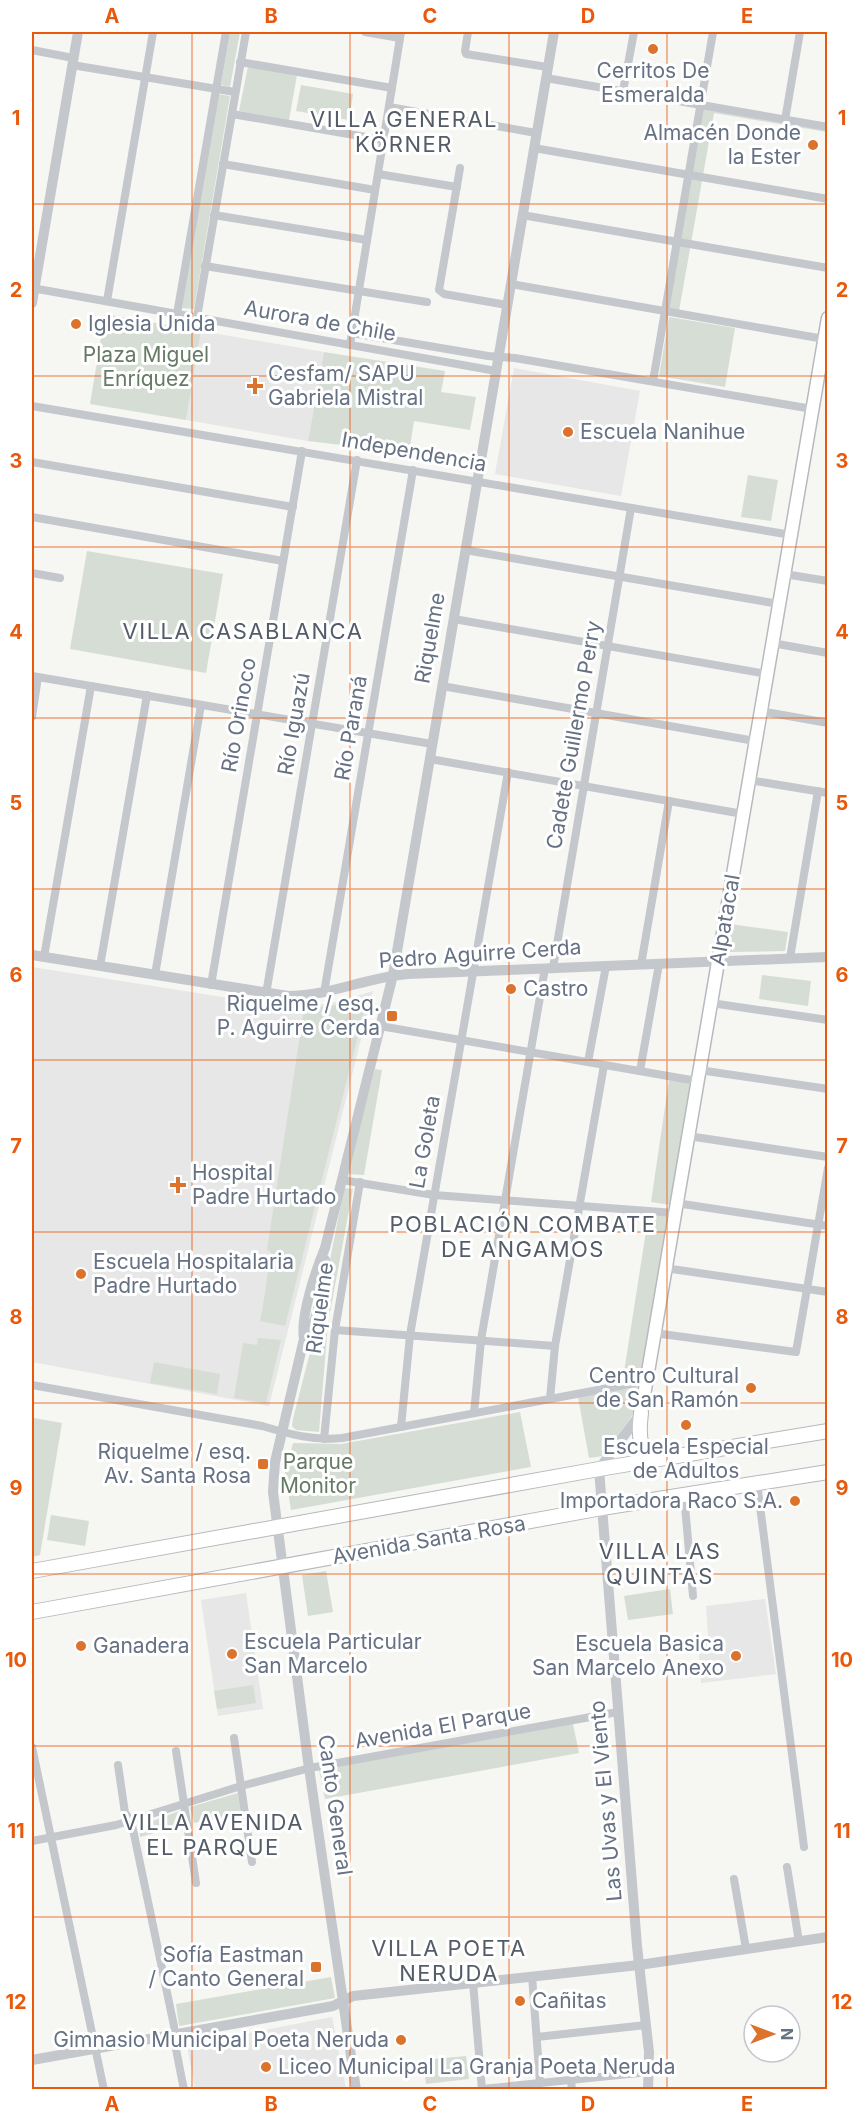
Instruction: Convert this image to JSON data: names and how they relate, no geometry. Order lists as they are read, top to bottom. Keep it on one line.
{"streets":{"main road":["Alpatacal","Avenida Santa Rosa"],"street":["Aurora de Chile","Independencia","Riquelme","Río Orinoco","Río Iguazú","Río Paraná","Cadete Guillermo Perry","Pedro Aguirre Cerda","La Goleta","Avenida El Parque","Las Uvas y El Viento","Canto General"]},"crossings":[["Aurora de Chile","Riquelme"],["Aurora de Chile","Alpatacal"],["Independencia","Riquelme"],["Independencia","Río Orinoco"],["Independencia","Río Iguazú"],["Independencia","Río Paraná"],["Independencia","Cadete Guillermo Perry"],["Independencia","Alpatacal"],["Riquelme","Pedro Aguirre Cerda"],["Riquelme","Avenida Santa Rosa"],["Riquelme","Canto General"],["Río Orinoco","Pedro Aguirre Cerda"],["Río Iguazú","Pedro Aguirre Cerda"],["Río Paraná","Pedro Aguirre Cerda"],["Cadete Guillermo Perry","Pedro Aguirre Cerda"],["Alpatacal","Pedro Aguirre Cerda"],["Alpatacal","Avenida Santa Rosa"],["Pedro Aguirre Cerda","La Goleta"],["Avenida Santa Rosa","Las Uvas y El Viento"],["Avenida Santa Rosa","Canto General"],["Avenida El Parque","Las Uvas y El Viento"],["Avenida El Parque","Canto General"]],"districts":["VILLA GENERAL KÖRNER","VILLA CASABLANCA","POBLACIÓN COMBATE DE ANGAMOS","VILLA LAS QUINTAS","VILLA AVENIDA EL PARQUE","VILLA POETA NERUDA"],"parks":["Plaza Miguel Enríquez","Parque Monitor"],"places":{"other":["Cerritos De Esmeralda","Almacén Donde la Ester","Iglesia Unida","Escuela Nanihue","Castro","Escuela Hospitalaria Padre Hurtado","Centro Cultural de San Ramón","Escuela Especial de Adultos","Importadora Raco S.A.","Ganadera","Escuela Particular San Marcelo","Escuela Basica San Marcelo Anexo","Cañitas","Gimnasio Municipal Poeta Neruda","Liceo Municipal La Granja Poeta Neruda"],"health":["Cesfam/ SAPU Gabriela Mistral","Hospital Padre Hurtado"],"transit":["Riquelme / esq. P. Aguirre Cerda","Riquelme / esq. Av. Santa Rosa","Sofía Eastman / Canto General"]},"north":"right","grid":{"columns":["A","B","C","D","E"],"rows":["1","2","3","4","5","6","7","8","9","10","11","12"]}}
